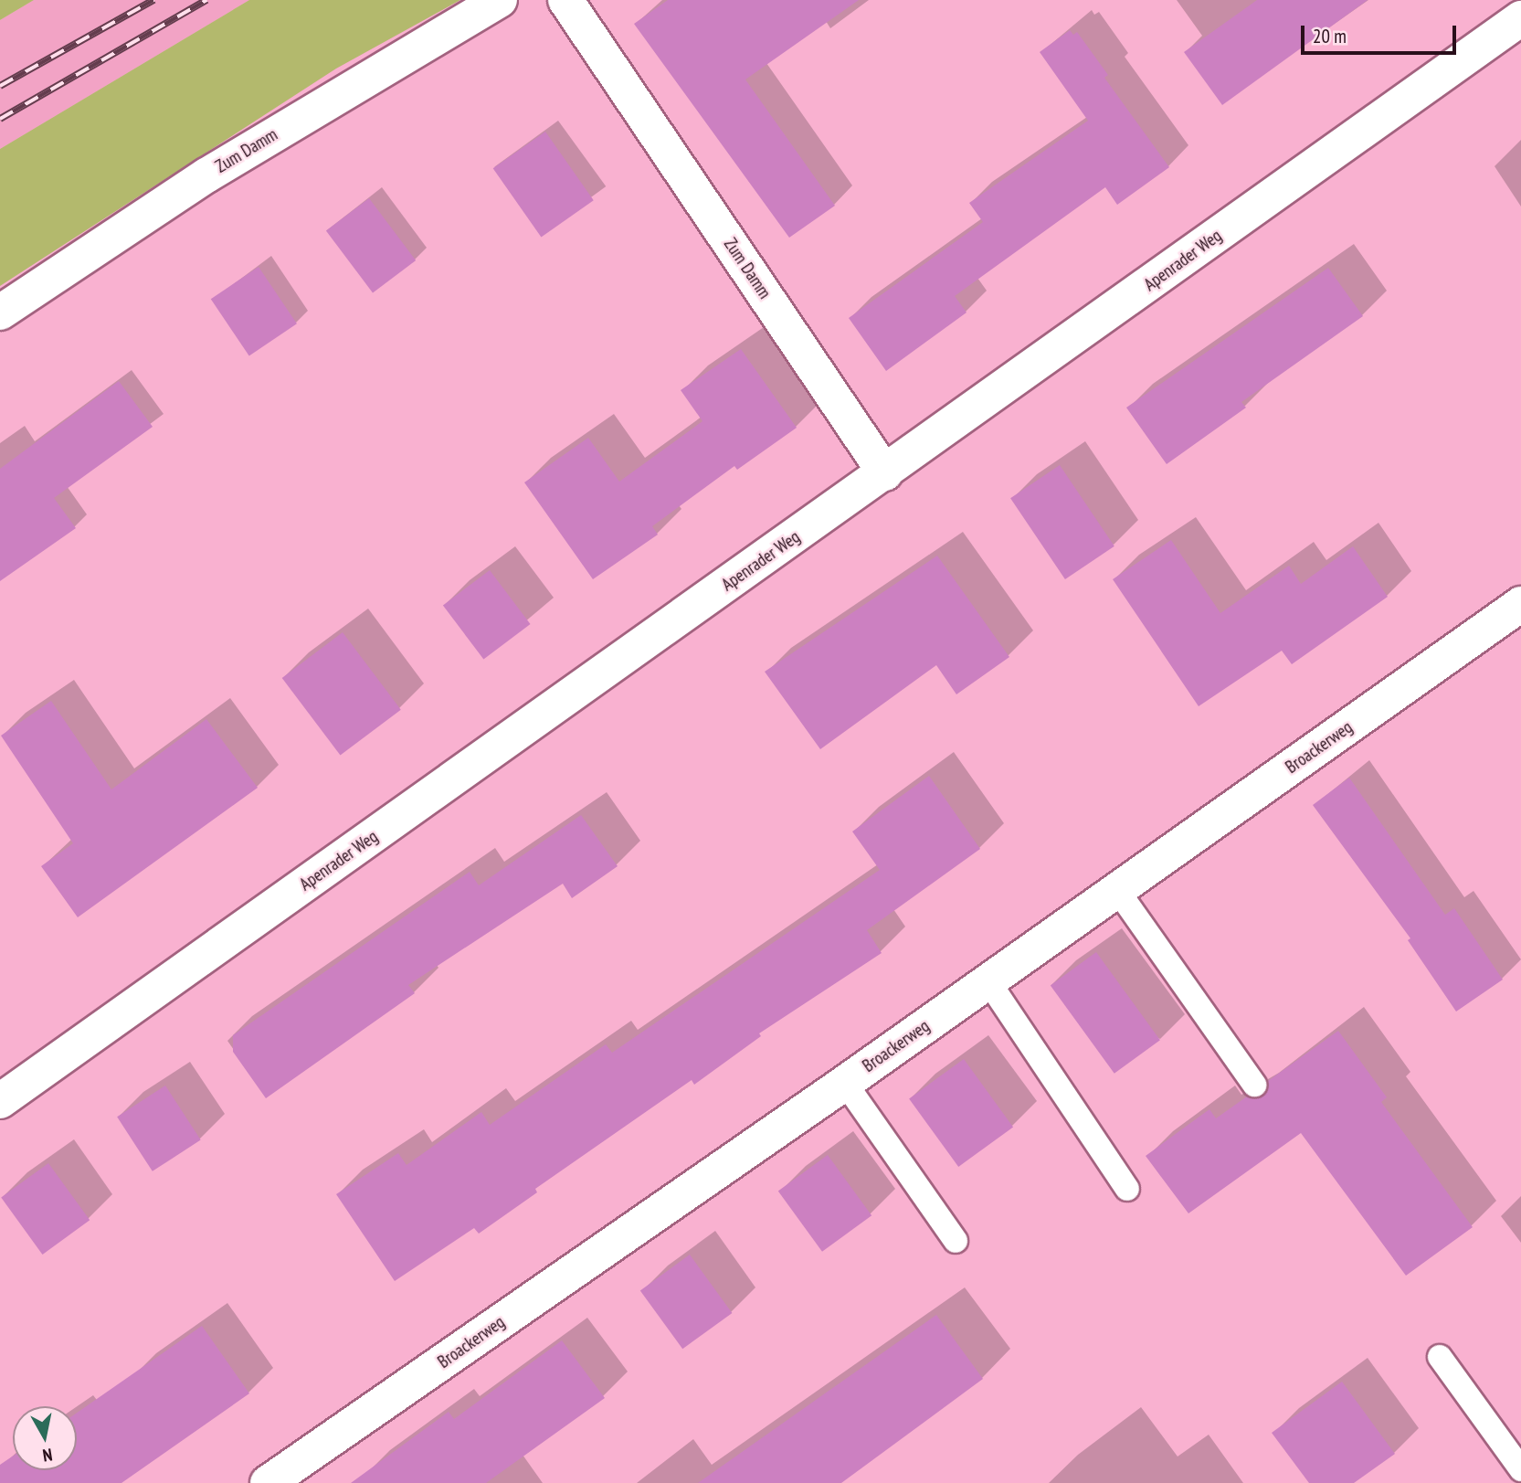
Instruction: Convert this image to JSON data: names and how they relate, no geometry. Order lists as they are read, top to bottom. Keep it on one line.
{"streets":{"street":["Zum Damm","Apenrader Weg","Broackerweg"]},"crossings":[["Zum Damm","Apenrader Weg"]],"scale_bar":"20 m","north":"bottom"}
